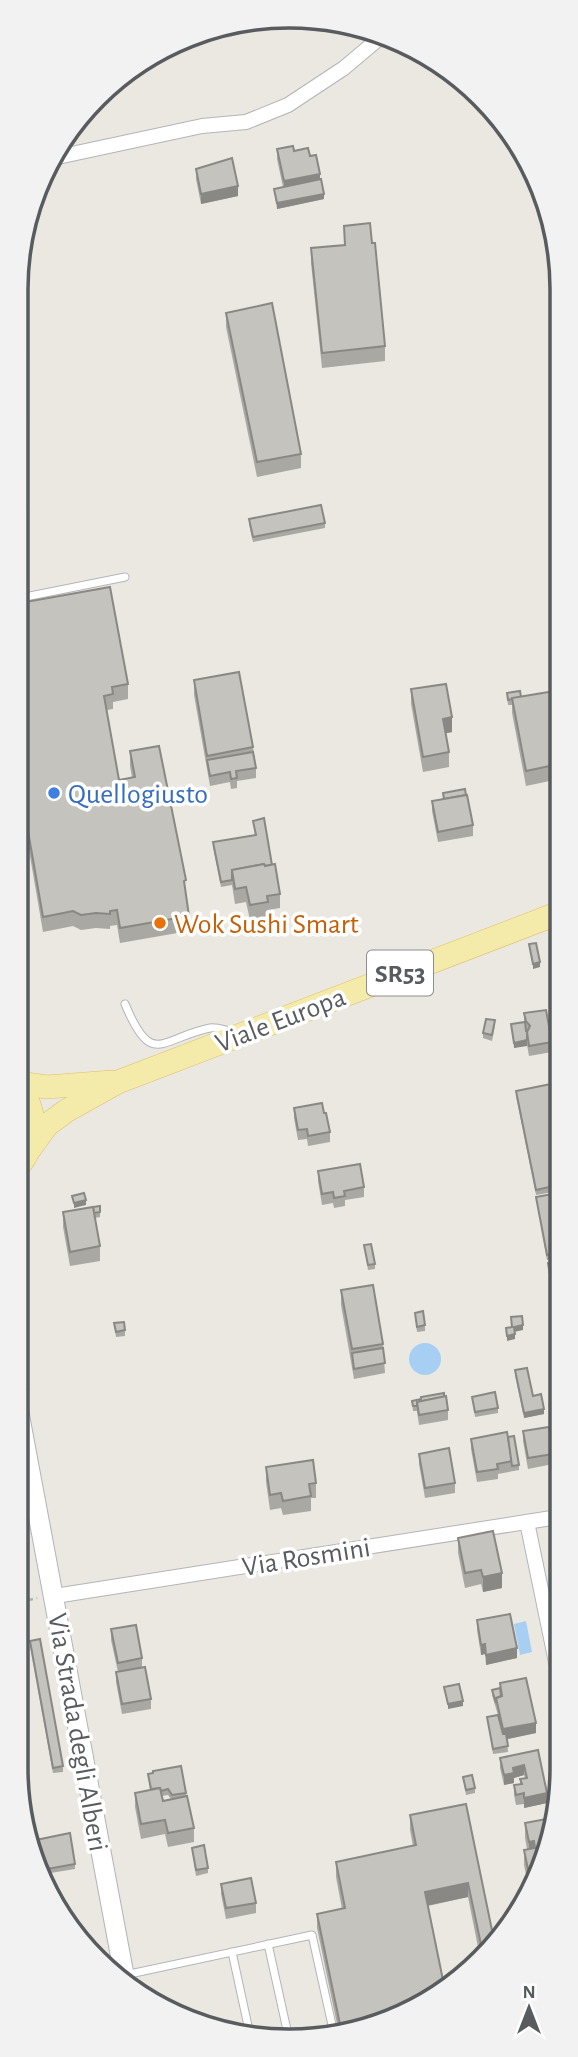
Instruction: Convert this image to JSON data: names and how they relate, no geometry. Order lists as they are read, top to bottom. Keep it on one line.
{"streets":{"main road":["SR53","Viale Europa","Via Strada degli Alberi"],"street":["Via Rosmini"]},"crossings":[["Via Rosmini","Via Strada degli Alberi"]],"places":["Quellogiusto","Wok Sushi Smart"],"north":"top"}
